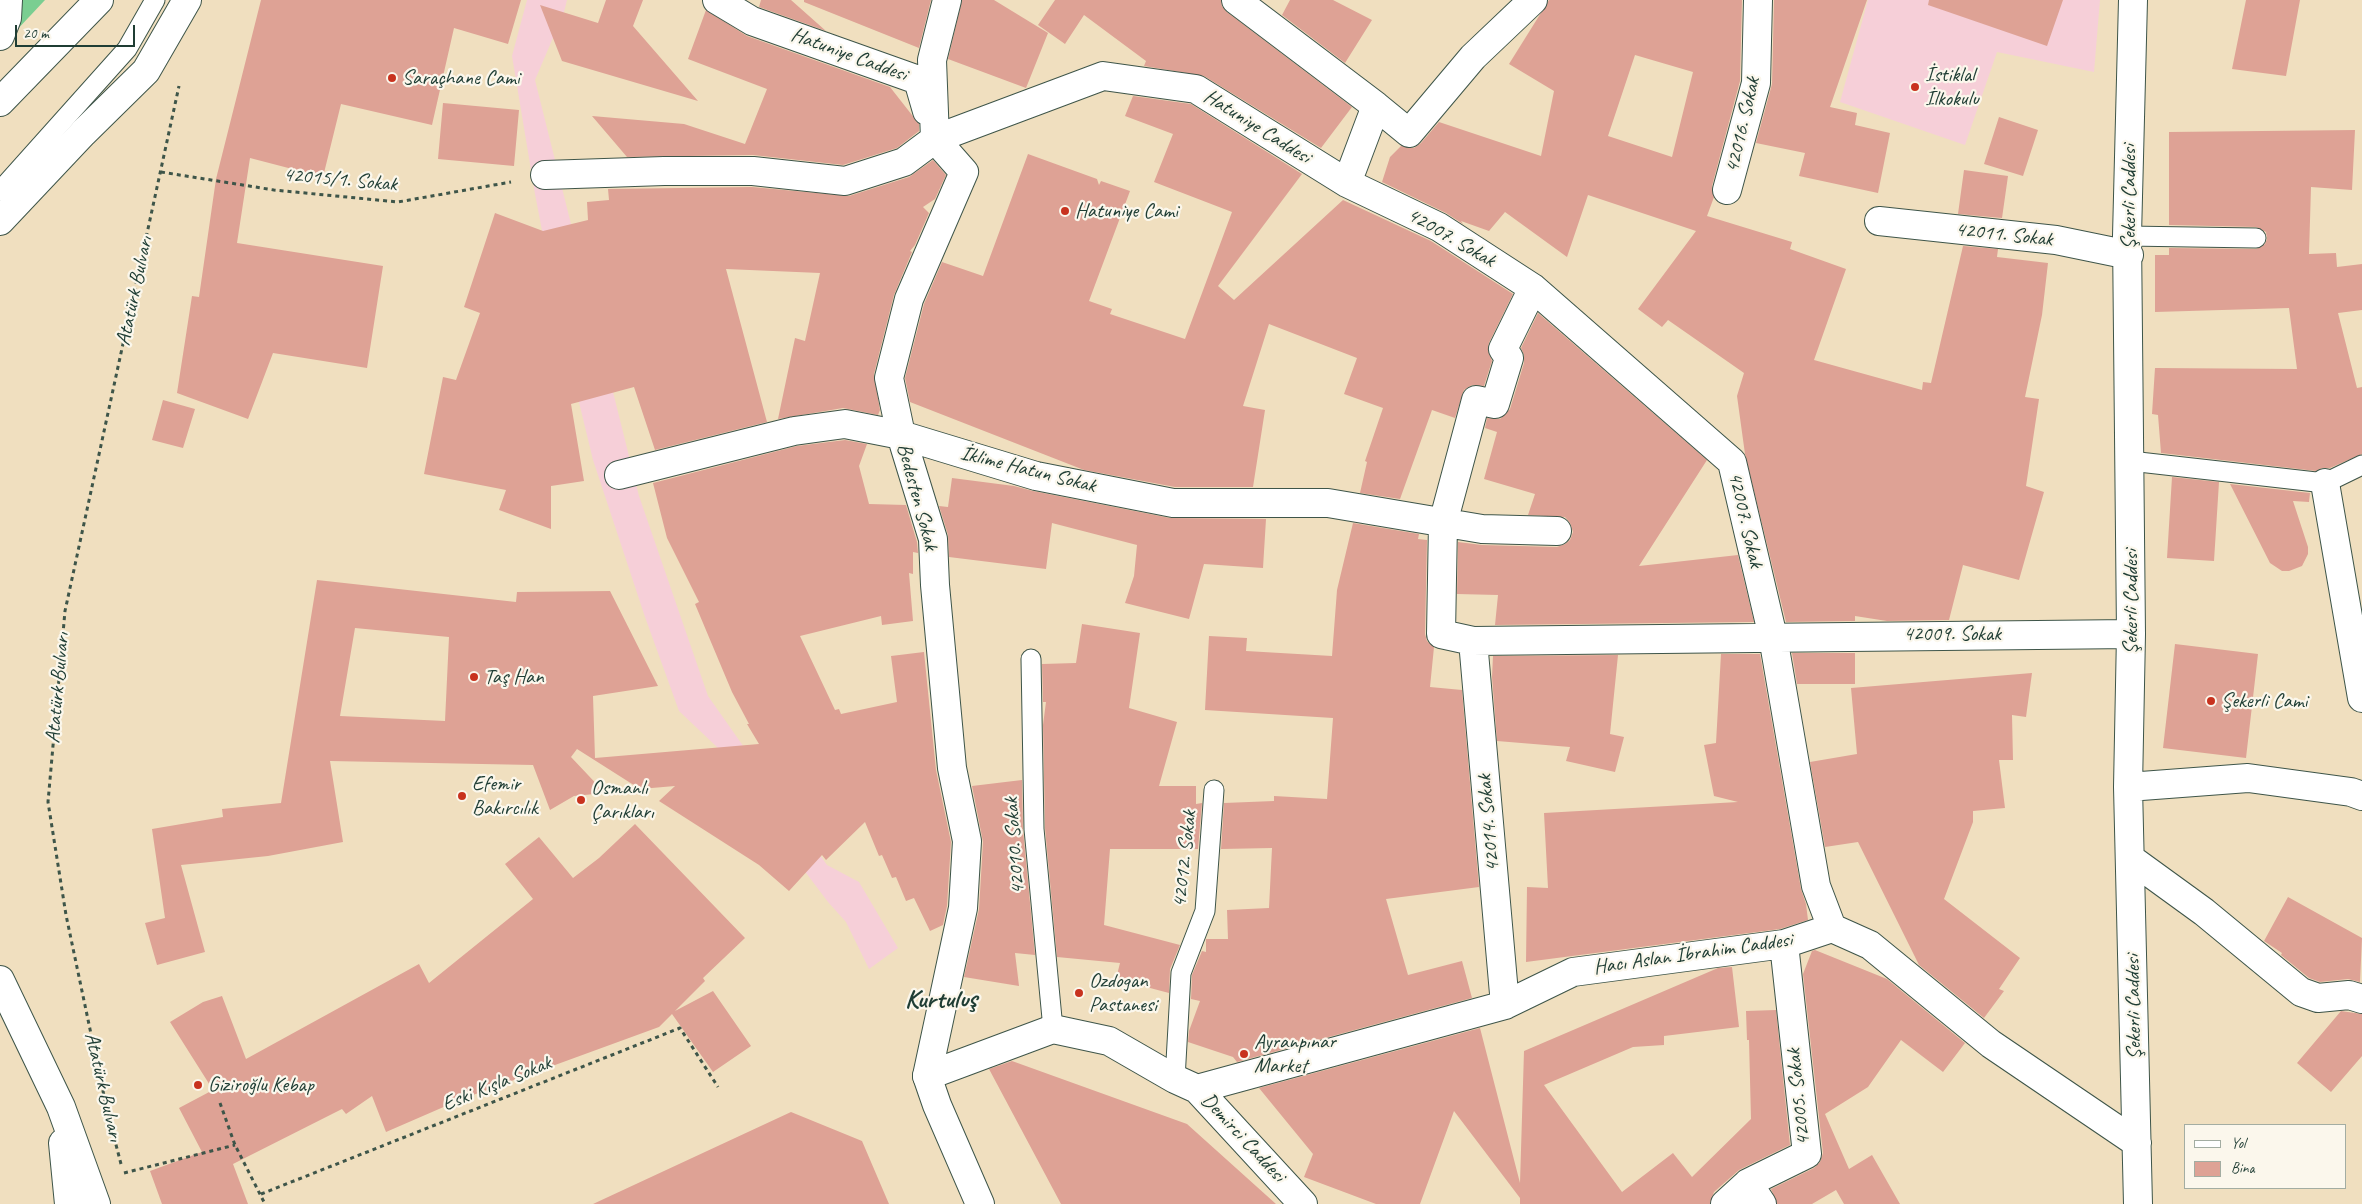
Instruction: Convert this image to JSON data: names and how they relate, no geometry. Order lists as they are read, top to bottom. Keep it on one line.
{"streets":{"street":["Hatuniye Caddesi","42016. Sokak","Şekerli Caddesi","42011. Sokak","42007. Sokak","Atatürk Bulvarı","İklime Hatun Sokak","Bedesten Sokak","42009. Sokak","42014. Sokak","Hacı Aslan İbrahim Caddesi","42005. Sokak","Demirci Caddesi"],"lane":["42010. Sokak","42012. Sokak"],"path":["42015/1. Sokak","Eski Kışla Sokak"]},"crossings":[["Hatuniye Caddesi","42007. Sokak"],["Hatuniye Caddesi","Bedesten Sokak"],["42015/1. Sokak","Atatürk Bulvarı"],["Şekerli Caddesi","42011. Sokak"],["Şekerli Caddesi","42009. Sokak"],["42007. Sokak","42009. Sokak"],["42007. Sokak","Hacı Aslan İbrahim Caddesi"],["İklime Hatun Sokak","Bedesten Sokak"],["İklime Hatun Sokak","42009. Sokak"],["42009. Sokak","42014. Sokak"],["42014. Sokak","Hacı Aslan İbrahim Caddesi"],["42010. Sokak","Demirci Caddesi"],["42012. Sokak","Hacı Aslan İbrahim Caddesi"],["42012. Sokak","Demirci Caddesi"],["Hacı Aslan İbrahim Caddesi","42005. Sokak"],["Hacı Aslan İbrahim Caddesi","Demirci Caddesi"]],"districts":["Kurtuluş"],"places":["Saraçhane Cami","İstiklal İlkokulu","Hatuniye Cami","Taş Han","Şekerli Cami","Efemir Bakırcılık","Osmanlı Çarıkları","Ozdogan Pastanesi","Ayranpınar Market","Giziroğlu Kebap"],"legend":["Yol","Bina"],"scale_bar":"20 m"}
